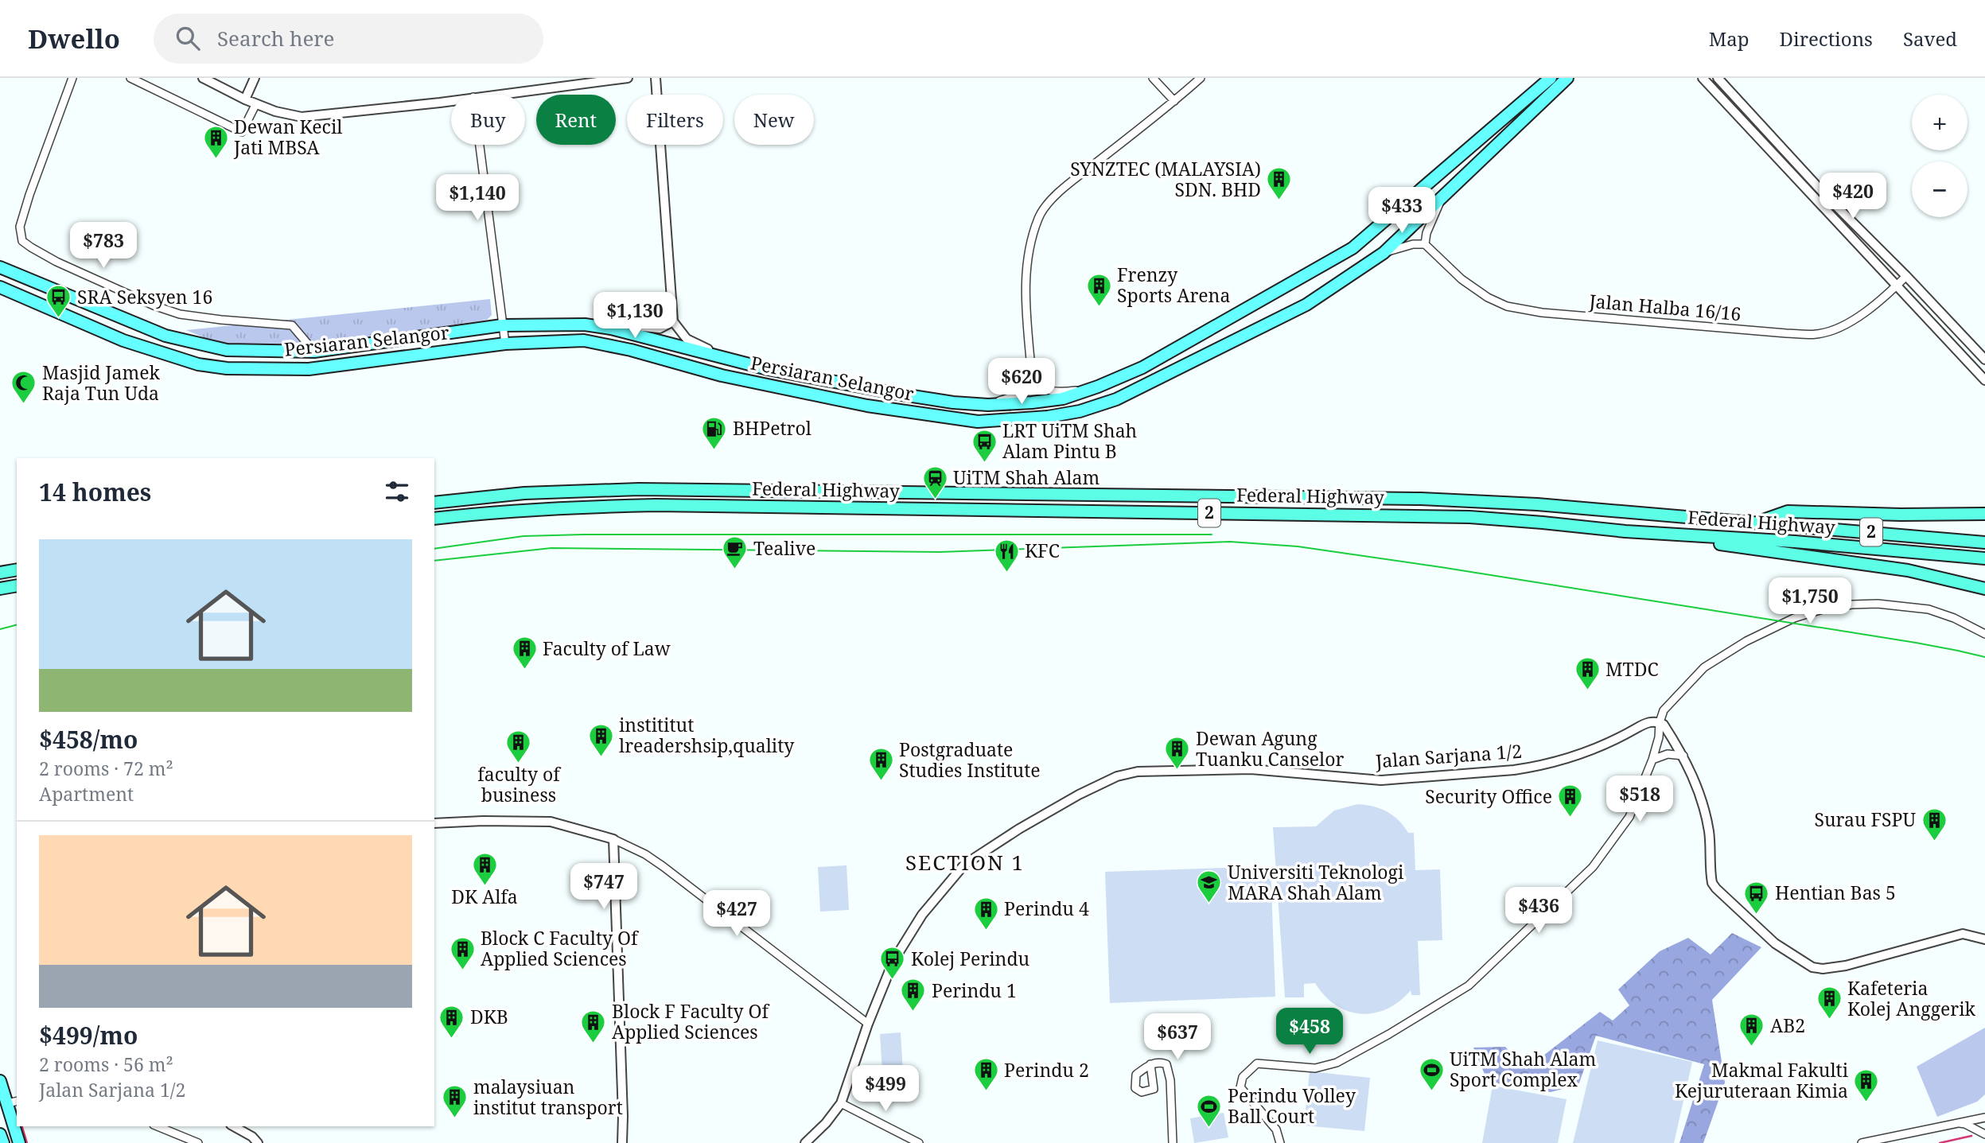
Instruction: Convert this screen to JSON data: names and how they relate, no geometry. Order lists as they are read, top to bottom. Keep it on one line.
{"streets":{"highway":["Federal Highway","2"],"main road":["Persiaran Selangor"],"street":["Jalan Halba 16/16","Jalan Sarjana 1/2"]},"districts":["SECTION 1"],"places":{"building":["Dewan Kecil Jati MBSA","SYNZTEC (MALAYSIA) SDN. BHD","Frenzy Sports Arena","Faculty of Law","MTDC","instititut lreadershsip,quality","faculty of business","Dewan Agung Tuanku Canselor","Postgraduate Studies Institute","Security Office","Surau FSPU","DK Alfa","Perindu 4","Block C Faculty Of Applied Sciences","Perindu 1","Kafeteria Kolej Anggerik","DKB","Block F Faculty Of Applied Sciences","AB2","Perindu 2","Makmal Fakulti Kejuruteraan Kimia","malaysiuan institut transport"],"bus stop":["SRA Seksyen 16","LRT UiTM Shah Alam Pintu B","Hentian Bas 5","Kolej Perindu"],"mosque":["Masjid Jamek Raja Tun Uda"],"fuel station":["BHPetrol"],"station":["UiTM Shah Alam"],"cafe":["Tealive"],"restaurant":["KFC"],"school or university":["Universiti Teknologi MARA Shah Alam"],"sports":["UiTM Shah Alam Sport Complex","Perindu Volley Ball Court"]},"page":{"header":"Dwello","search":"Search here","nav":["Map","Directions","Saved"],"map_buttons":["+","−"],"chip":["Buy","Rent","Filters","New"],"price":["$420","$1,140","$433","$783","$1,130","$620","$1,750","$518","$747","$436","$427","$458","$637","$499"],"heading":"14 homes","list":[{"name":"$458/mo","note":"2 rooms · 72 m² · Apartment"},{"name":"$499/mo","note":"2 rooms · 56 m² · Jalan Sarjana 1/2"}]}}
